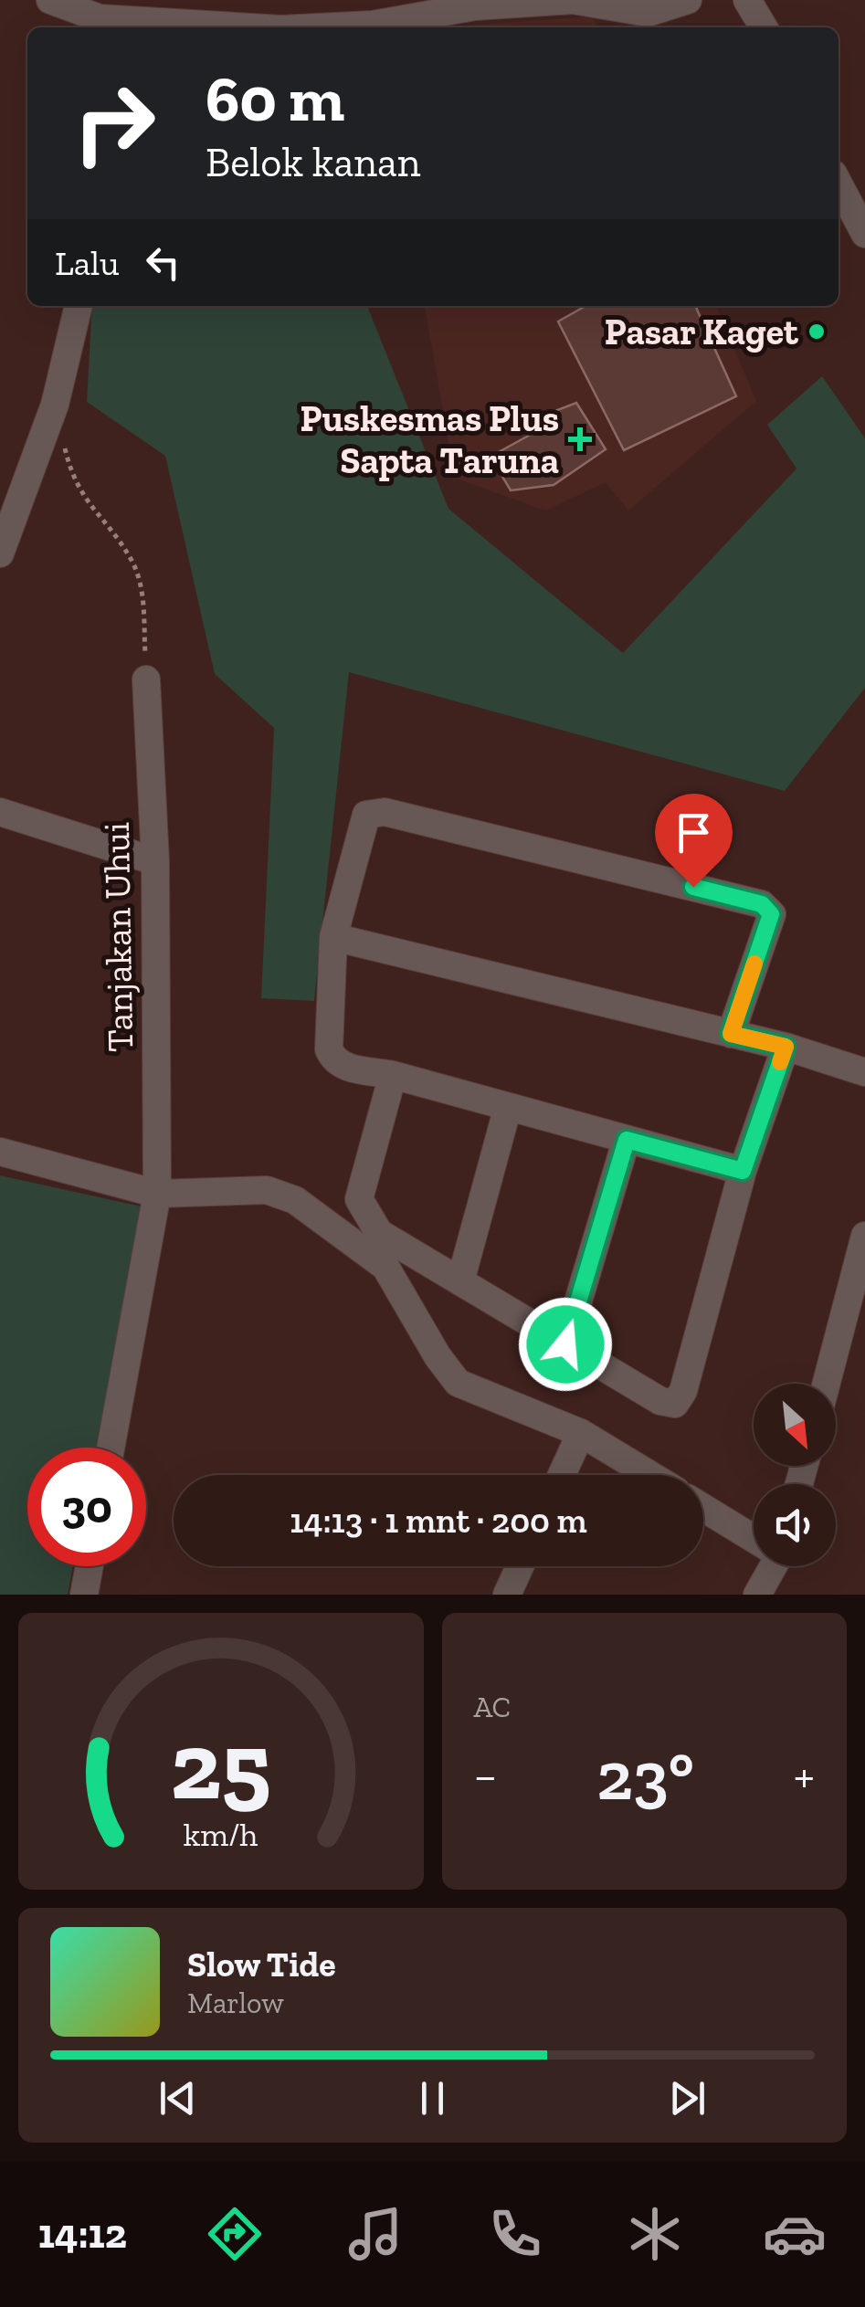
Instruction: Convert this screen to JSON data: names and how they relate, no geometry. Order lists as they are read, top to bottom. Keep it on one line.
{"streets":{"street":["Tanjakan Uhui"]},"places":{"other":["Pasar Kaget"],"health":["Puskesmas Plus Sapta Taruna"]},"north":"bottom right","page":{"turn":["60 m","Belok kanan"],"then":"Lalu","limit":"30","trip":"14:13 · 1 mnt · 200 m","tile":"AC","heat":["−","23°","+"],"song":["Slow Tide","Marlow"],"tabs":"14:12","gauge":["25","km/h"]}}
